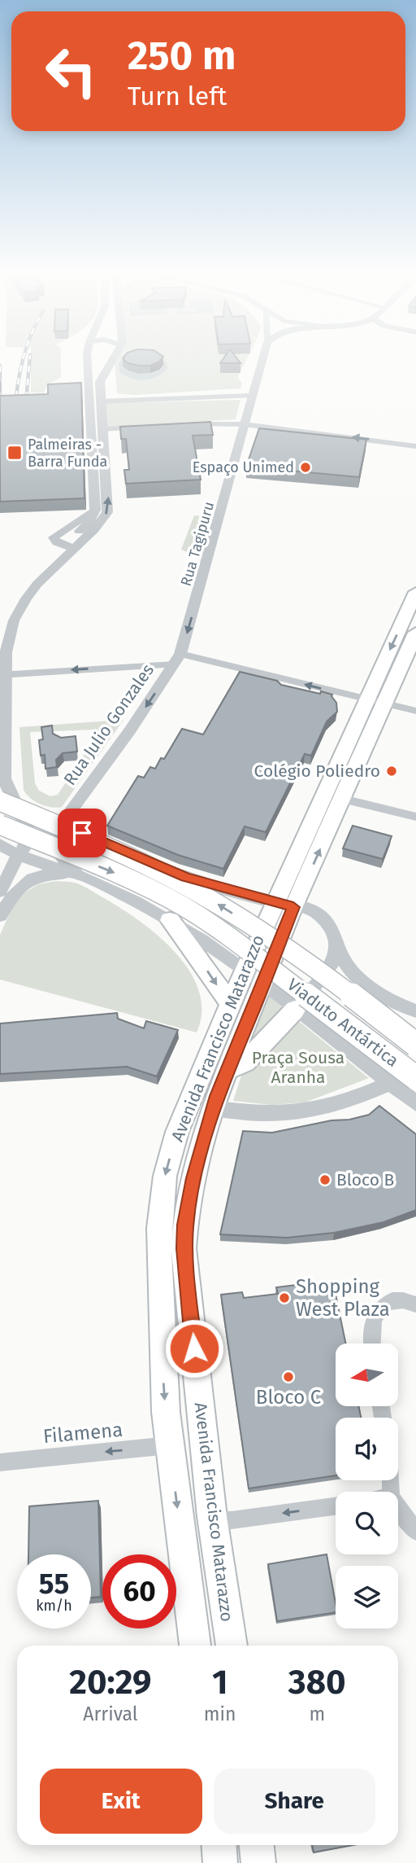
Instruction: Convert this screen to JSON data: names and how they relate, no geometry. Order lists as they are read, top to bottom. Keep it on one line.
{"streets":{"main road":["Viaduto Antártica","Avenida Francisco Matarazzo"],"street":["Rua Tagipuru","Rua Julio Gonzales","Filamena"]},"crossings":[["Rua Tagipuru","Rua Julio Gonzales"],["Avenida Francisco Matarazzo","Filamena"]],"one_way":["Rua Julio Gonzales","Filamena"],"parks":["Praça Sousa Aranha"],"places":{"transit":["Palmeiras - Barra Funda"],"other":["Espaço Unimed","Colégio Poliedro","Bloco B","Shopping West Plaza","Bloco C"]},"north":"left","page":{"turn":["250 m","Turn left"],"speed":"55 km/h","limit":"60","eta":["20:29","Arrival","1","min","380","m"],"buttons":["Exit","Share"]}}
